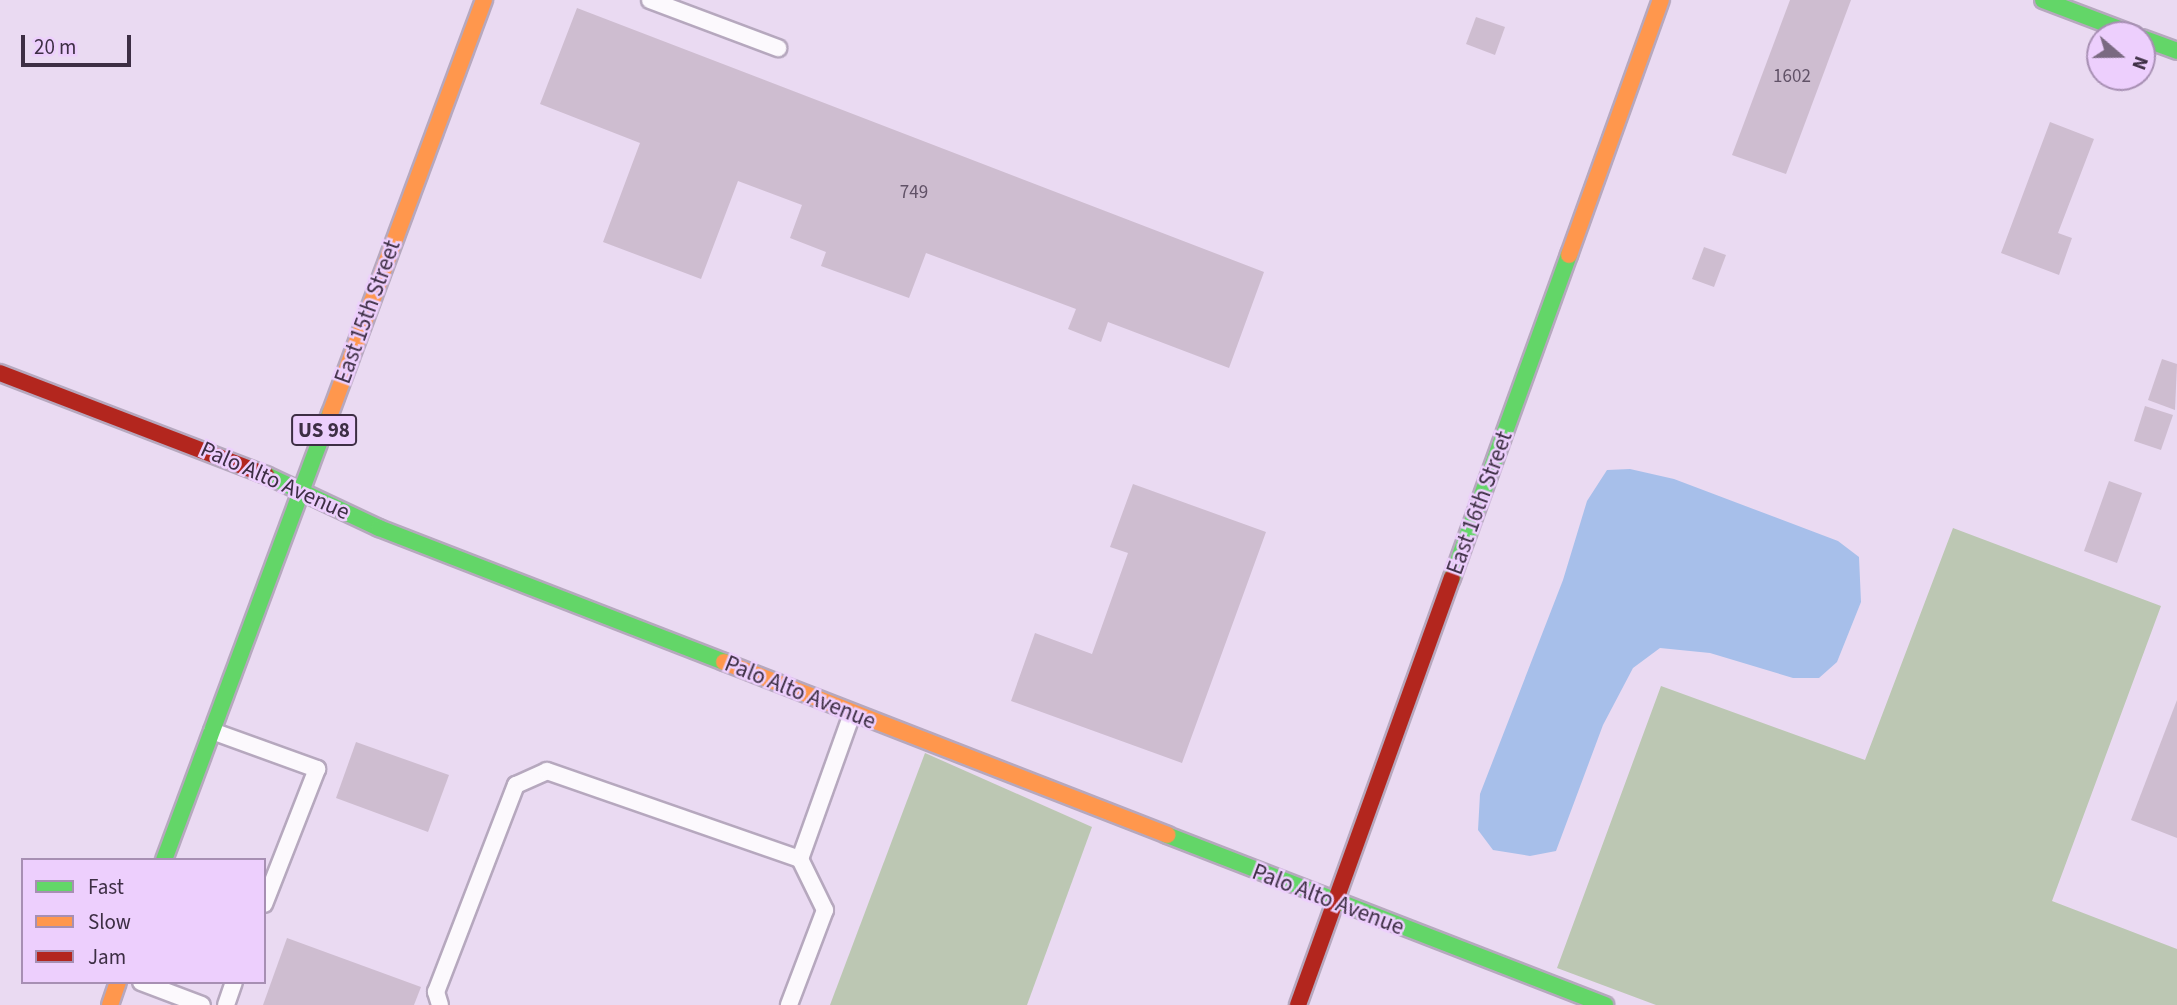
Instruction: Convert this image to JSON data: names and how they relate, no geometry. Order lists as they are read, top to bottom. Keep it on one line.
{"streets":{"street":["East 15th Street","US 98","Palo Alto Avenue","East 16th Street"]},"crossings":[["East 15th Street","Palo Alto Avenue"],["Palo Alto Avenue","East 16th Street"]],"house_numbers":["1602","749"],"legend":["Fast","Slow","Jam"],"scale_bar":"20 m","north":"right"}
